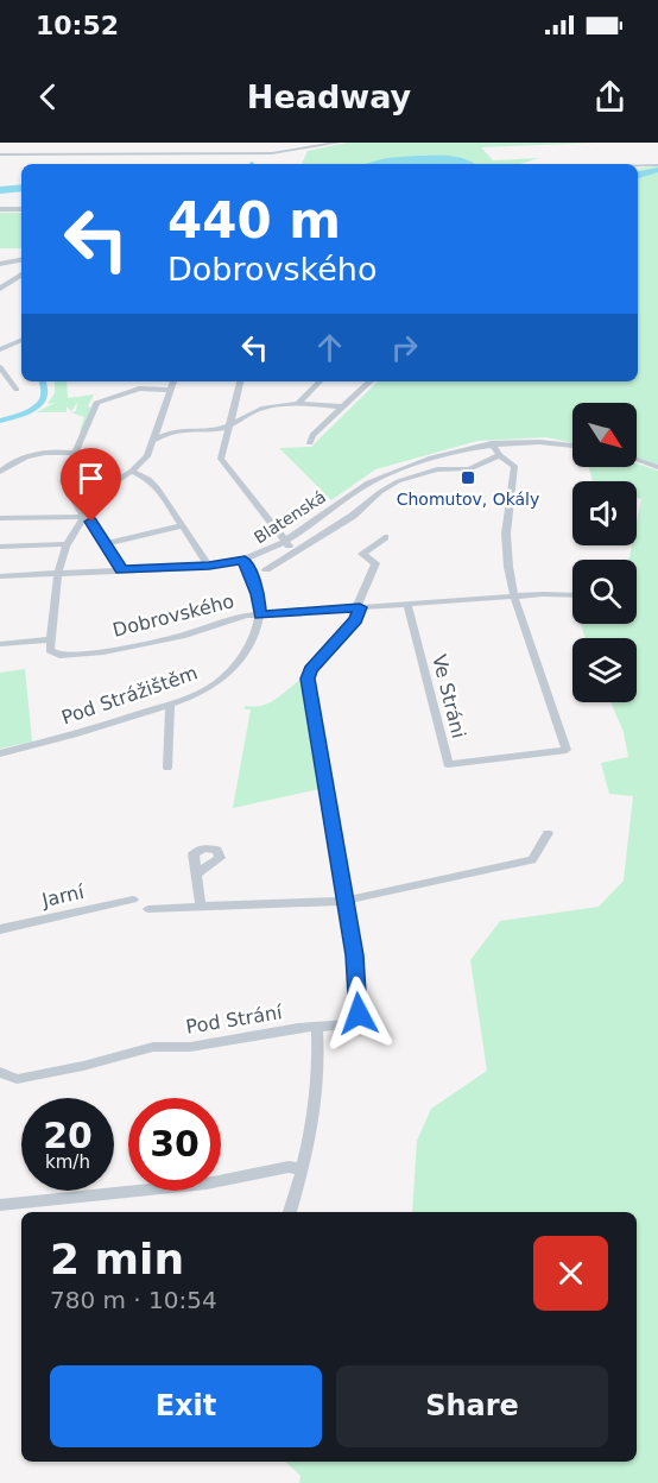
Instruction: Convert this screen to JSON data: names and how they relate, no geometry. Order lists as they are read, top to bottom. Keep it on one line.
{"streets":{"street":["Blatenská","Dobrovského","Pod Strážištěm","Ve Stráni","Jarní","Pod Strání"]},"crossings":[["Dobrovského","Pod Strážištěm"],["Dobrovského","Ve Stráni"],["Dobrovského","Pod Strání"]],"places":{"transit":["Chomutov, Okály"]},"north":"bottom right","page":{"status":"10:52","header":"Headway","turn":["440 m","Dobrovského"],"speed":"20 km/h","limit":"30","heading":["2 min","780 m · 10:54"],"buttons":["Exit","Share"]}}
